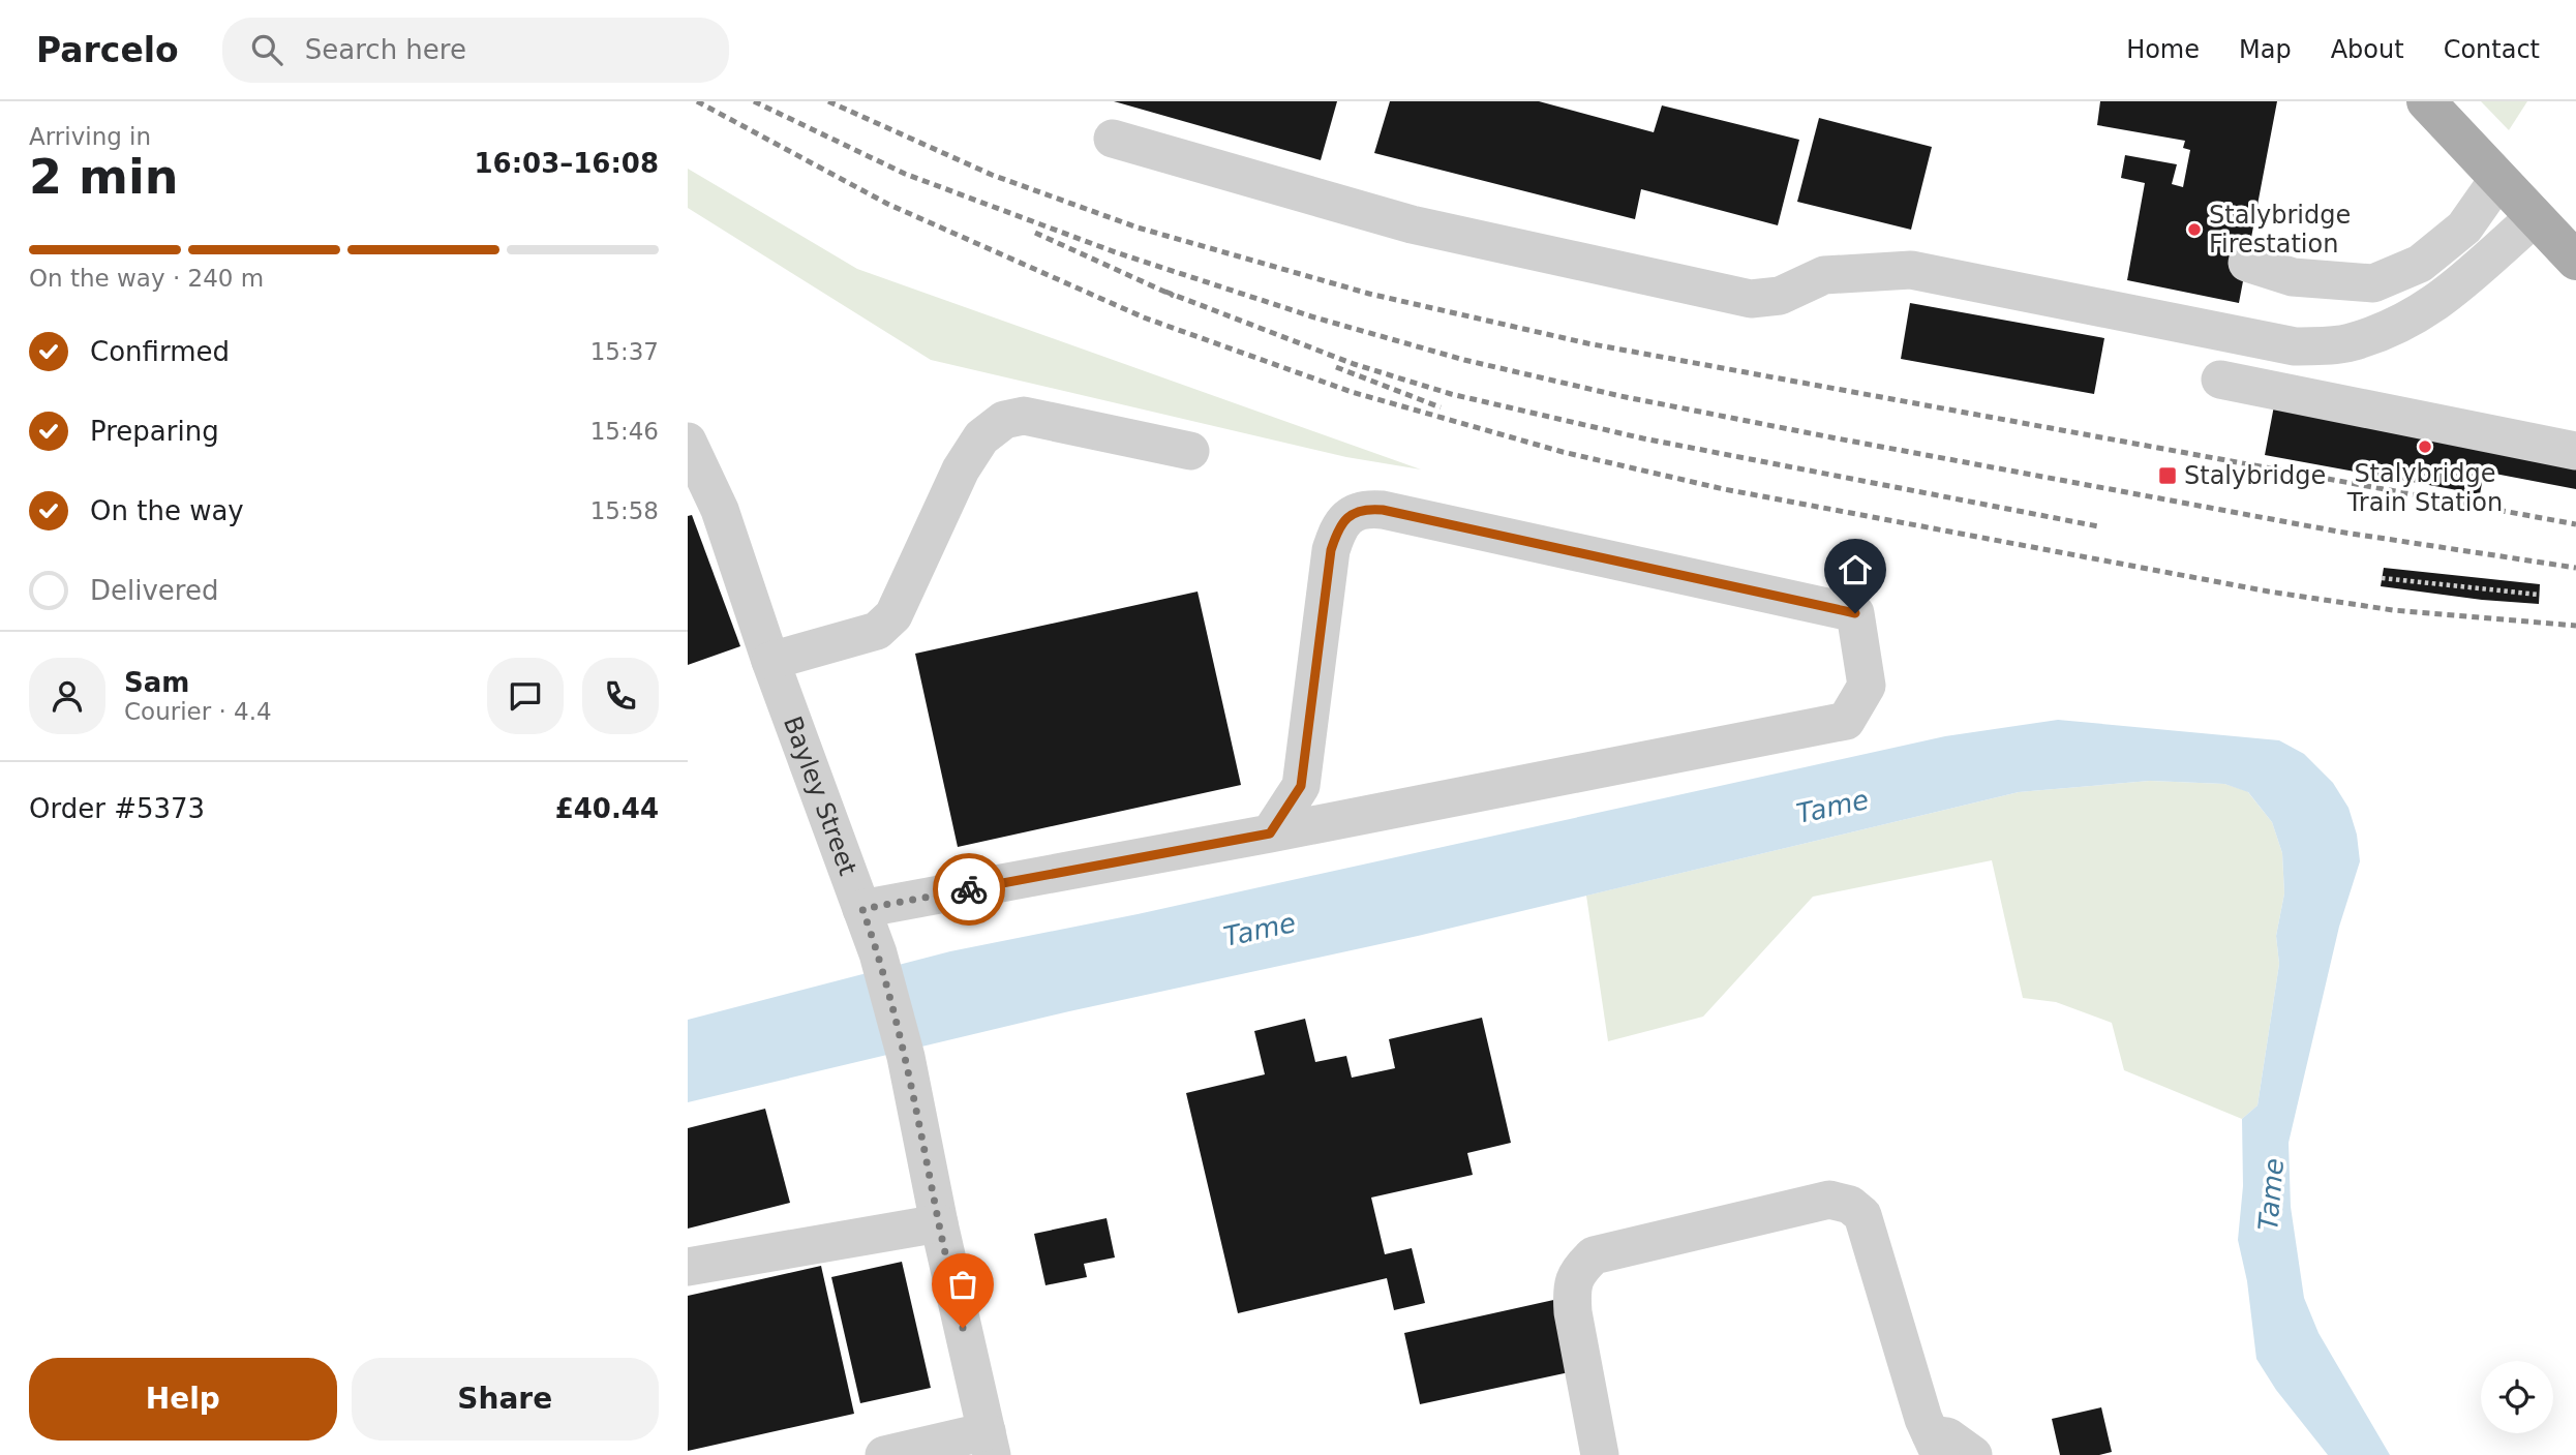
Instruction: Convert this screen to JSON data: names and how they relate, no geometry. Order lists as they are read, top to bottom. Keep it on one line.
{"streets":{"street":["Bayley Street"]},"water":["Tame"],"places":{"other":["Stalybridge Firestation","Stalybridge Train Station"],"transit":["Stalybridge"]},"page":{"header":"Parcelo","search":"Search here","nav":["Home","Map","About","Contact"],"heading":["2 min","Arriving in","16:03–16:08"],"panel":["Sam","Courier · 4.4","Order #5373","£40.44"],"bar":"On the way · 240 m","list":[["Confirmed","15:37"],["Preparing","15:46"],["On the way","15:58"],"Delivered"],"buttons":["Help","Share"]}}
